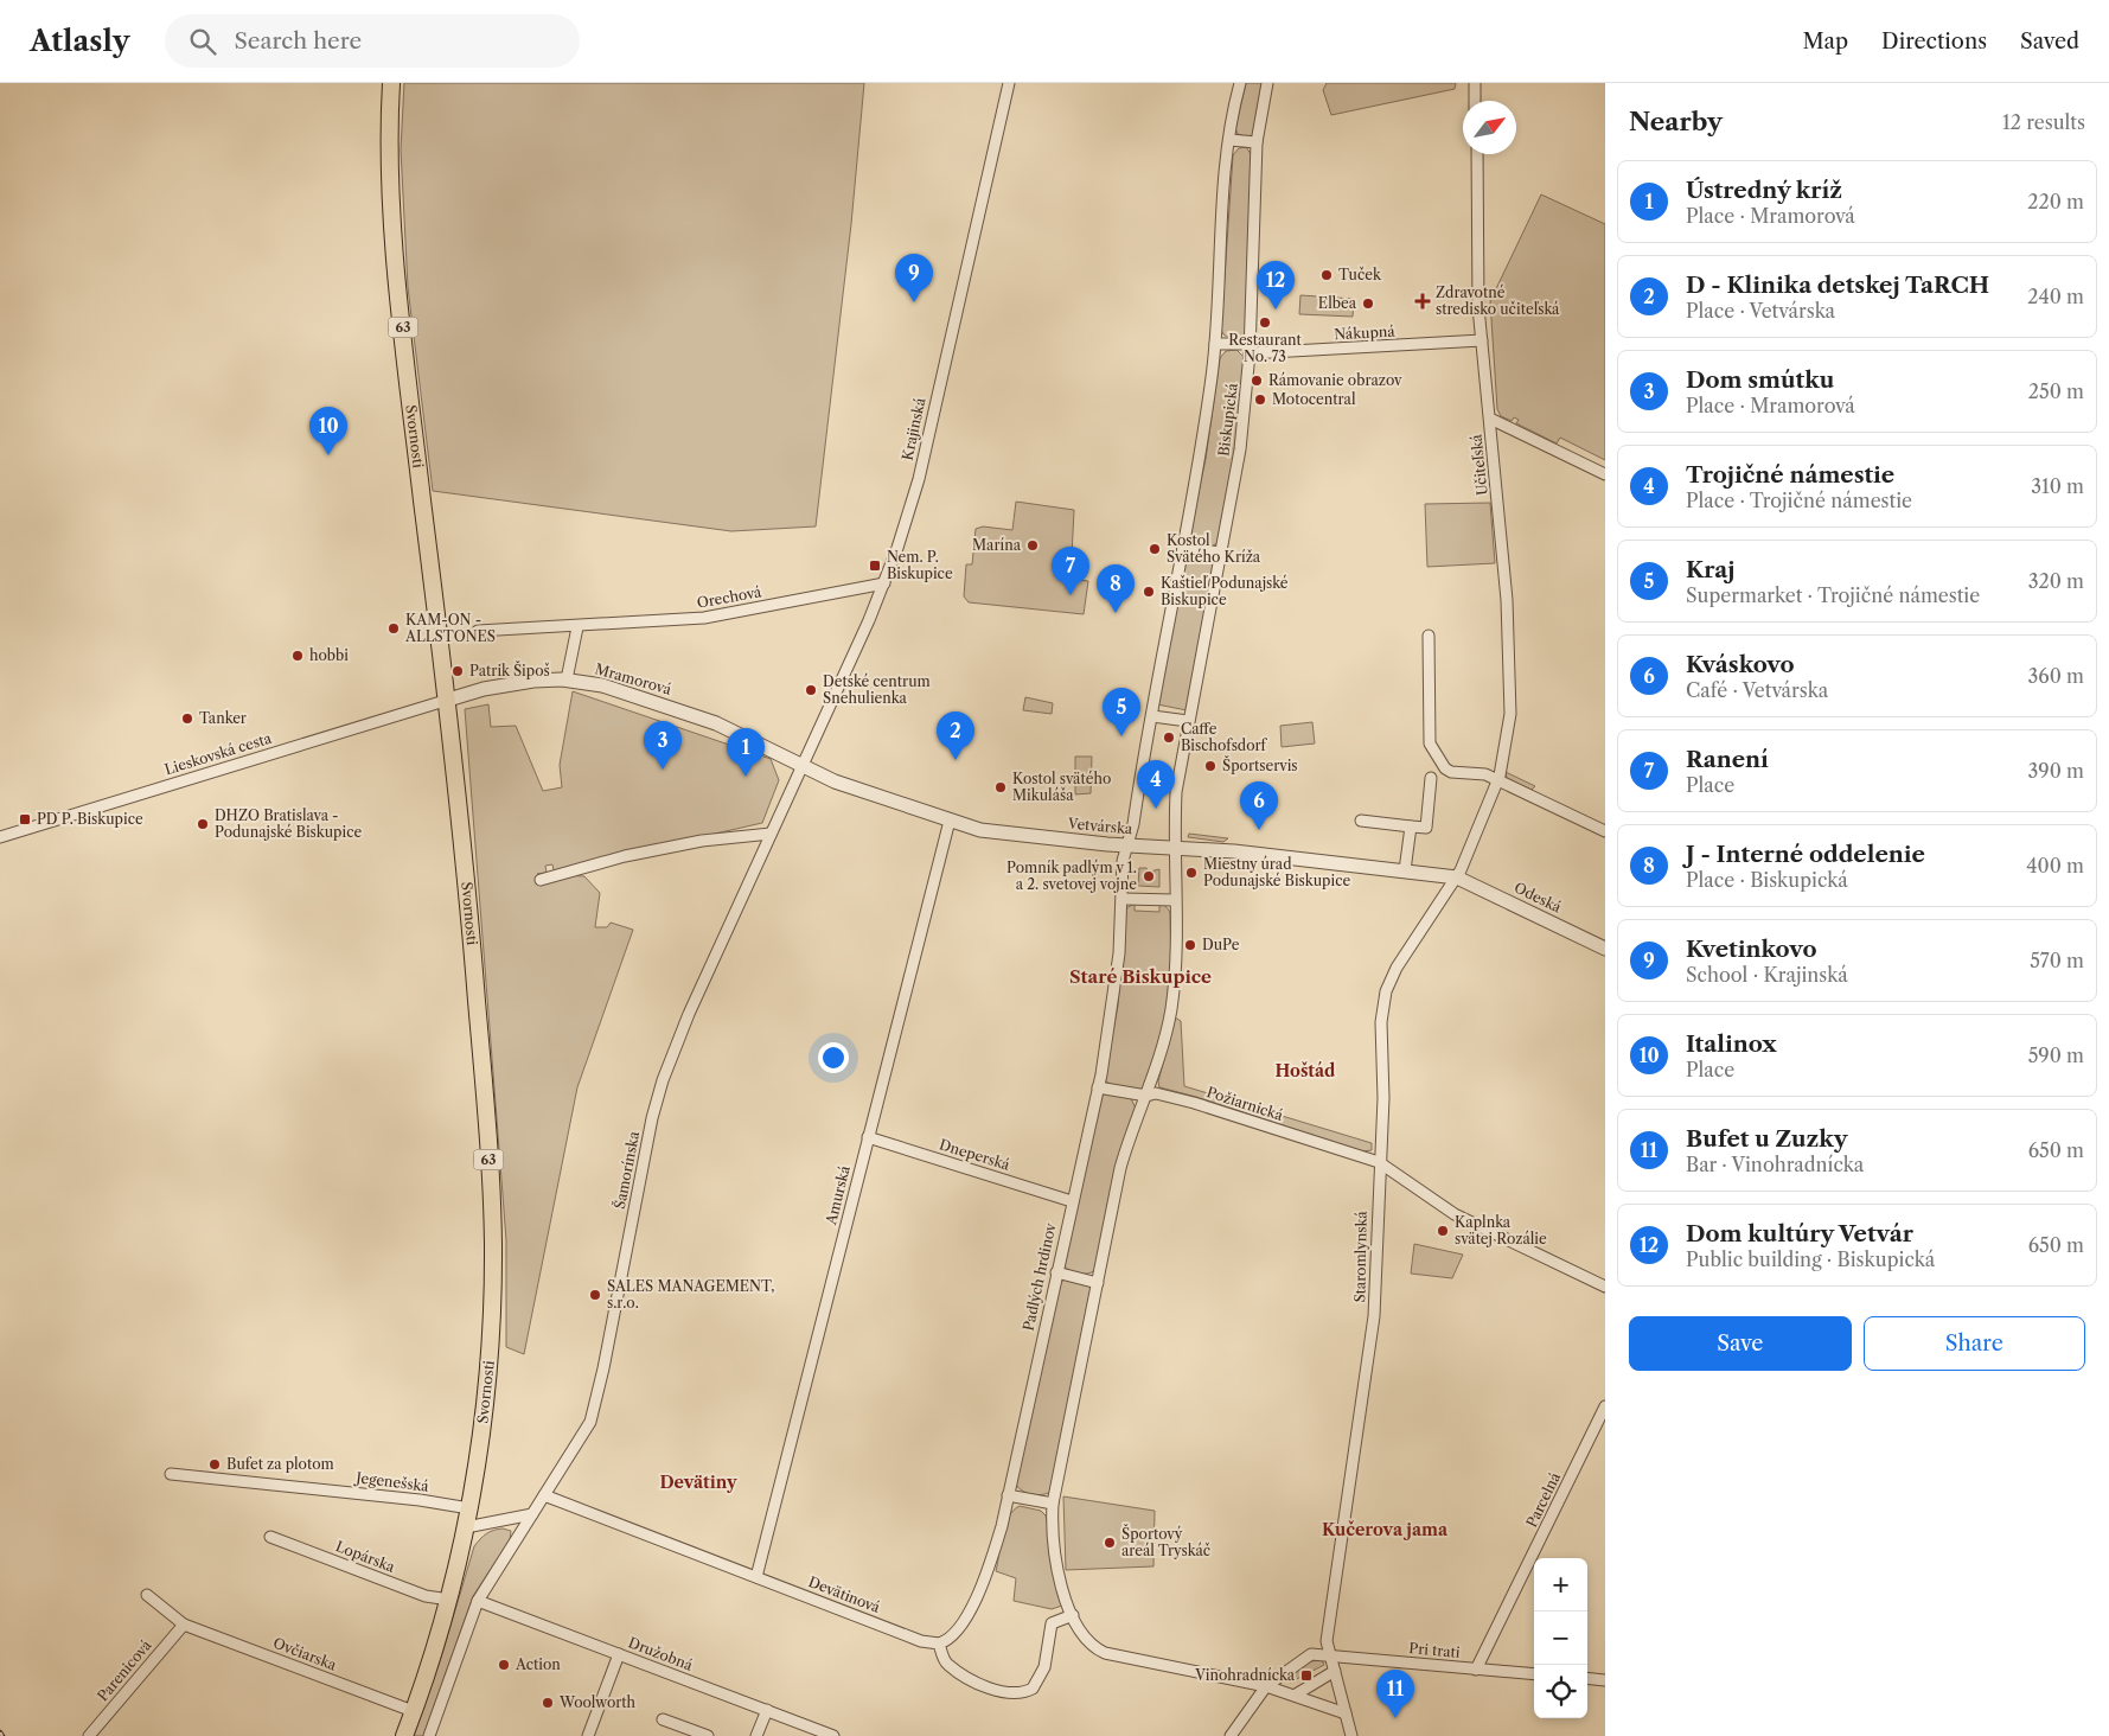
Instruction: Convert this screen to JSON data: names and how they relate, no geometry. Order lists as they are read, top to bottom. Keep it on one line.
{"streets":{"main road":["63","Svornosti"],"street":["Nákupná","Biskupická","Krajinská","Učiteľská","Orechová","Mramorová","Lieskovská cesta","Vetvárska","Odeská","Požiarnická","Dneperská","Šamorínska","Amurská","Staromlynská","Padlých hrdinov","Jegenešská","Parcelná","Lopárska","Devätinová","Pri trati","Ovčiarska","Družobná","Parenicová"]},"crossings":[["Nákupná","Biskupická"],["Nákupná","Učiteľská"],["Biskupická","Vetvárska"],["Biskupická","Padlých hrdinov"],["Krajinská","Orechová"],["Krajinská","Mramorová"],["Krajinská","Vetvárska"],["Krajinská","Šamorínska"],["Svornosti","Mramorová"],["Svornosti","Lieskovská cesta"],["Svornosti","Jegenešská"],["Svornosti","Lopárska"],["Svornosti","Ovčiarska"],["Učiteľská","Vetvárska"],["Učiteľská","Odeská"],["Učiteľská","Staromlynská"],["Mramorová","Lieskovská cesta"],["Mramorová","Vetvárska"],["Mramorová","Šamorínska"],["Vetvárska","Odeská"],["Vetvárska","Šamorínska"],["Vetvárska","Amurská"],["Vetvárska","Staromlynská"],["Vetvárska","Padlých hrdinov"],["Odeská","Staromlynská"],["Požiarnická","Staromlynská"],["Požiarnická","Padlých hrdinov"],["Dneperská","Amurská"],["Dneperská","Padlých hrdinov"],["Šamorínska","Devätinová"],["Šamorínska","Družobná"],["Amurská","Devätinová"],["Staromlynská","Pri trati"],["Padlých hrdinov","Devätinová"],["Parcelná","Pri trati"],["Ovčiarska","Parenicová"]],"districts":["Staré Biskupice","Hoštád","Devätiny","Kučerova jama"],"places":{"other":["Tuček","Elbea","Restaurant No. 73","Rámovanie obrazov","Motocentral","Marína","Kostol Svätého Kríža","Kaštieľ Podunajské Biskupice","KAM-ON - ALLSTONES","hobbi","Patrik Šipoš","Detské centrum Snehulienka","Tanker","Caffe Bischofsdorf","Športservis","Kostol svätého Mikuláša","DHZO Bratislava - Podunajské Biskupice","Miestny úrad Podunajské Biskupice","Pomník padlým v 1. a 2. svetovej vojne","DuPe","Kaplnka svätej Rozálie","SALES MANAGEMENT, s.r.o.","Bufet za plotom","Športový areál Tryskáč","Action","Woolworth"],"health":["Zdravotné stredisko učiteľská"],"transit":["Nem. P. Biskupice","PD P. Biskupice","Vinohradnícka"]},"north":"top right","page":{"header":"Atlasly","search":"Search here","nav":["Map","Directions","Saved"],"heading":["Nearby","12 results"],"list":[{"mark":"1","name":"Ústredný kríž","note":"Place · Mramorová","value":"220 m"},{"mark":"2","name":"D - Klinika detskej TaRCH","note":"Place · Vetvárska","value":"240 m"},{"mark":"3","name":"Dom smútku","note":"Place · Mramorová","value":"250 m"},{"mark":"4","name":"Trojičné námestie","note":"Place · Trojičné námestie","value":"310 m"},{"mark":"5","name":"Kraj","note":"Supermarket · Trojičné námestie","value":"320 m"},{"mark":"6","name":"Kváskovo","note":"Café · Vetvárska","value":"360 m"},{"mark":"7","name":"Ranení","note":"Place","value":"390 m"},{"mark":"8","name":"J - Interné oddelenie","note":"Place · Biskupická","value":"400 m"},{"mark":"9","name":"Kvetinkovo","note":"School · Krajinská","value":"570 m"},{"mark":"10","name":"Italinox","note":"Place","value":"590 m"},{"mark":"11","name":"Bufet u Zuzky","note":"Bar · Vinohradnícka","value":"650 m"},{"mark":"12","name":"Dom kultúry Vetvár","note":"Public building · Biskupická","value":"650 m"}],"pins":["9","12","10","7","8","5","2","3","1","4","6","11"],"buttons":["Save","Share"],"map_buttons":["+","−"]}}
